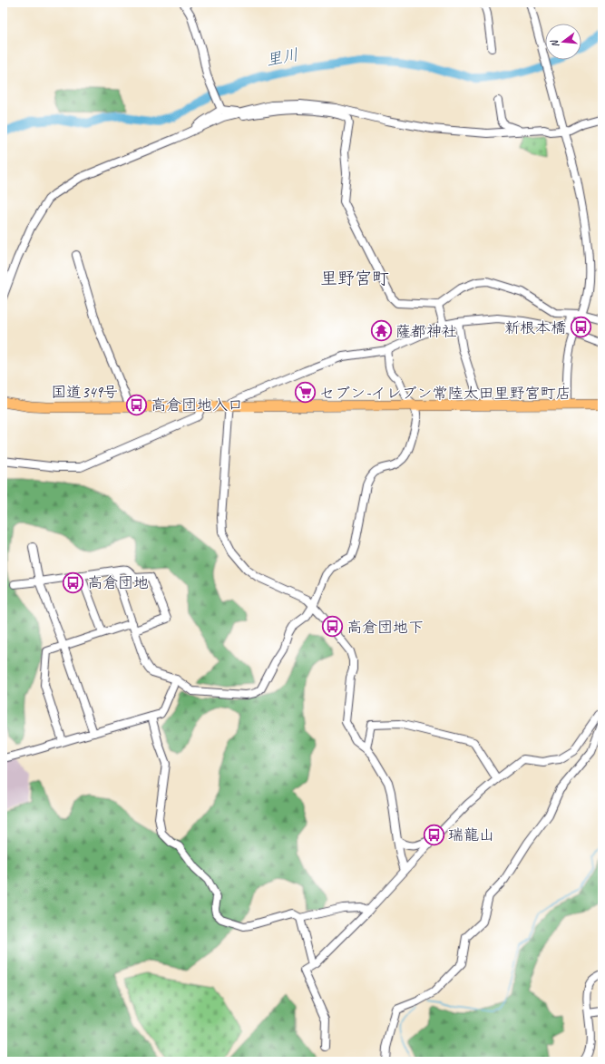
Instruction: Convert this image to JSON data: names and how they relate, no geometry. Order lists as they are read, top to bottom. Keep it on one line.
{"streets":{"highway":["国道349号"]},"districts":["里野宮町"],"water":["里川"],"places":{"bus stop":["新根本橋","高倉団地入口","高倉団地","高倉団地下","瑞龍山"],"temple":["薩都神社"],"supermarket":["セブン-イレブン常陸太田里野宮町店"]},"north":"left"}
